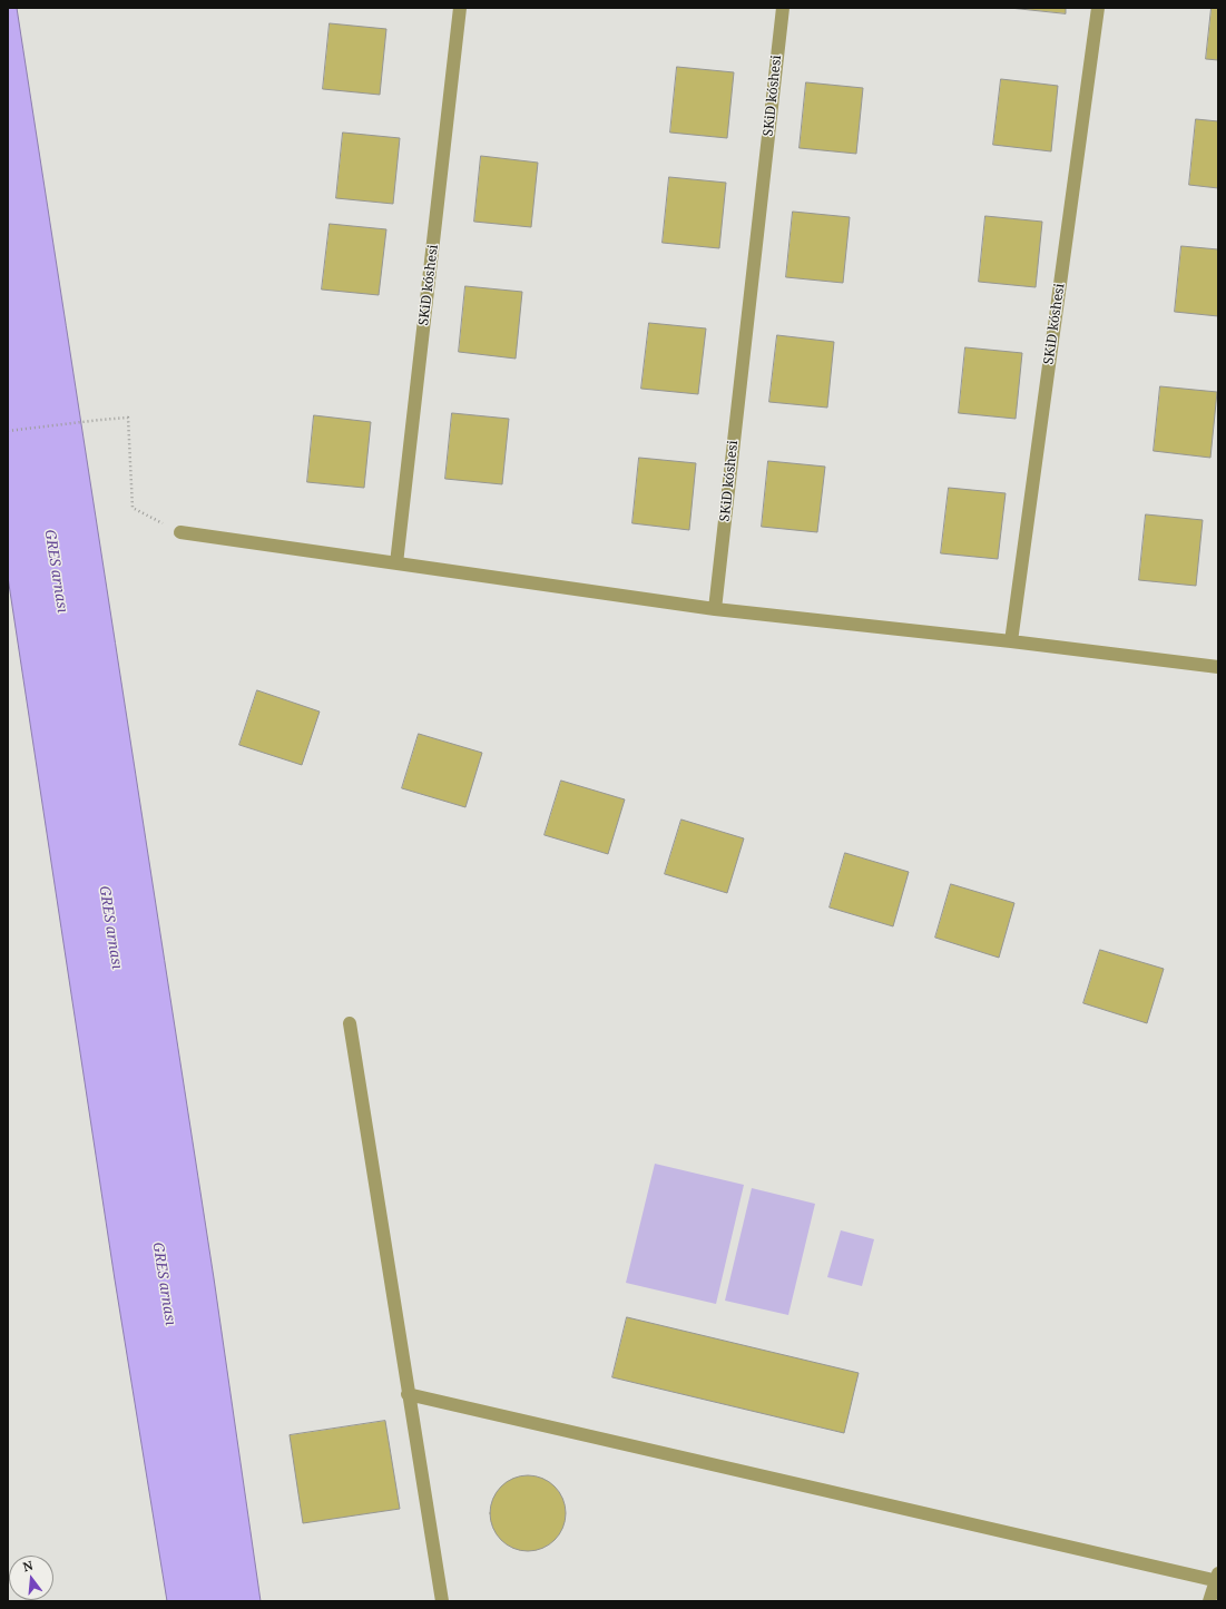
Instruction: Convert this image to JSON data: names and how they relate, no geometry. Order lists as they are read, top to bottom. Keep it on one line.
{"streets":{"street":["SKiD kóshesi"]},"water":["GRES arnası"],"north":"top"}
